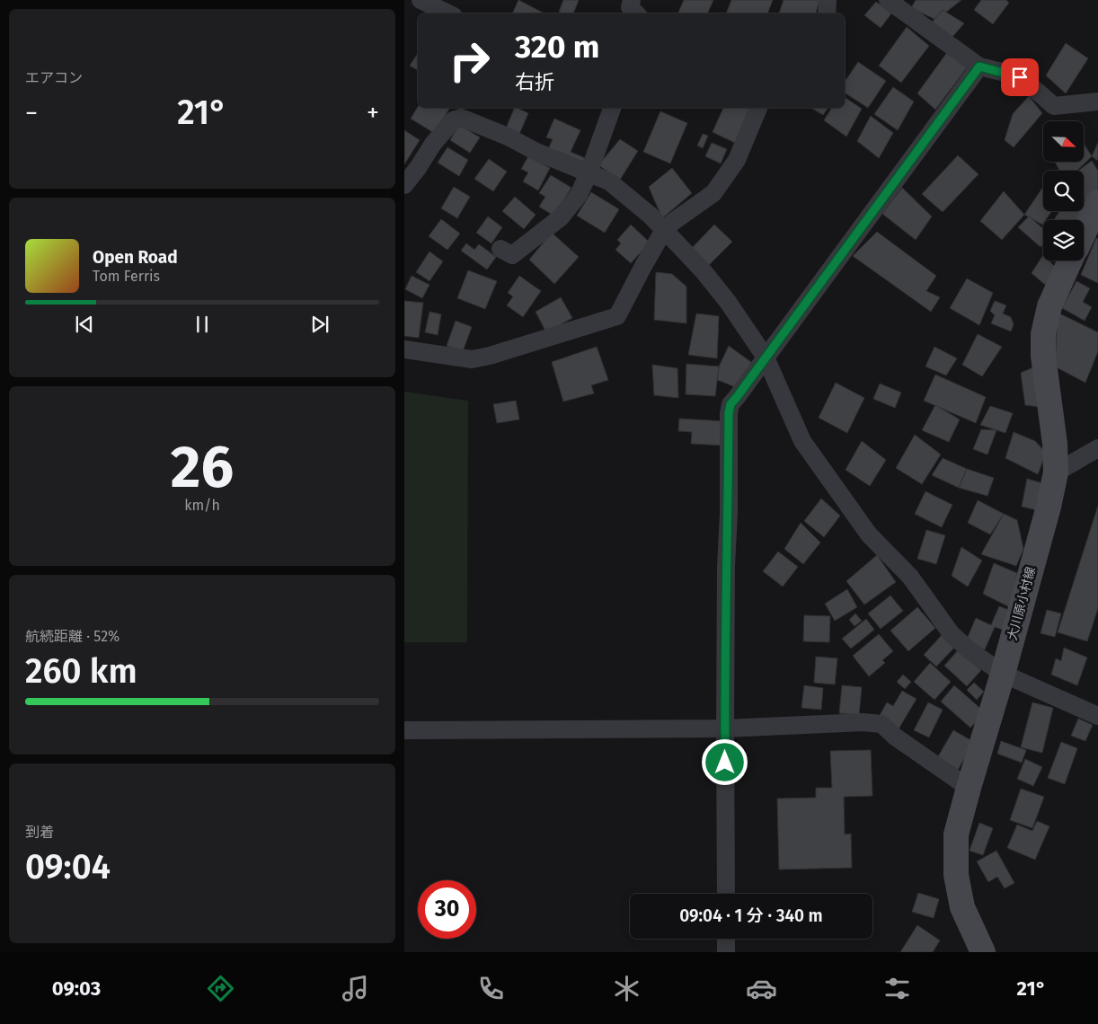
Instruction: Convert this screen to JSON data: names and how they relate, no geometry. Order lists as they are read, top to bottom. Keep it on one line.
{"streets":{"main road":["大川原小村線"]},"north":"bottom right","page":{"tile":["エアコン",["26","km/h"],["航続距離 · 52%","260 km"],["到着","09:04"]],"turn":["320 m","右折"],"heat":["−","21°","+"],"song":["Open Road","Tom Ferris"],"limit":"30","trip":"09:04 · 1 分 · 340 m","tabs":["09:03","21°"]}}
